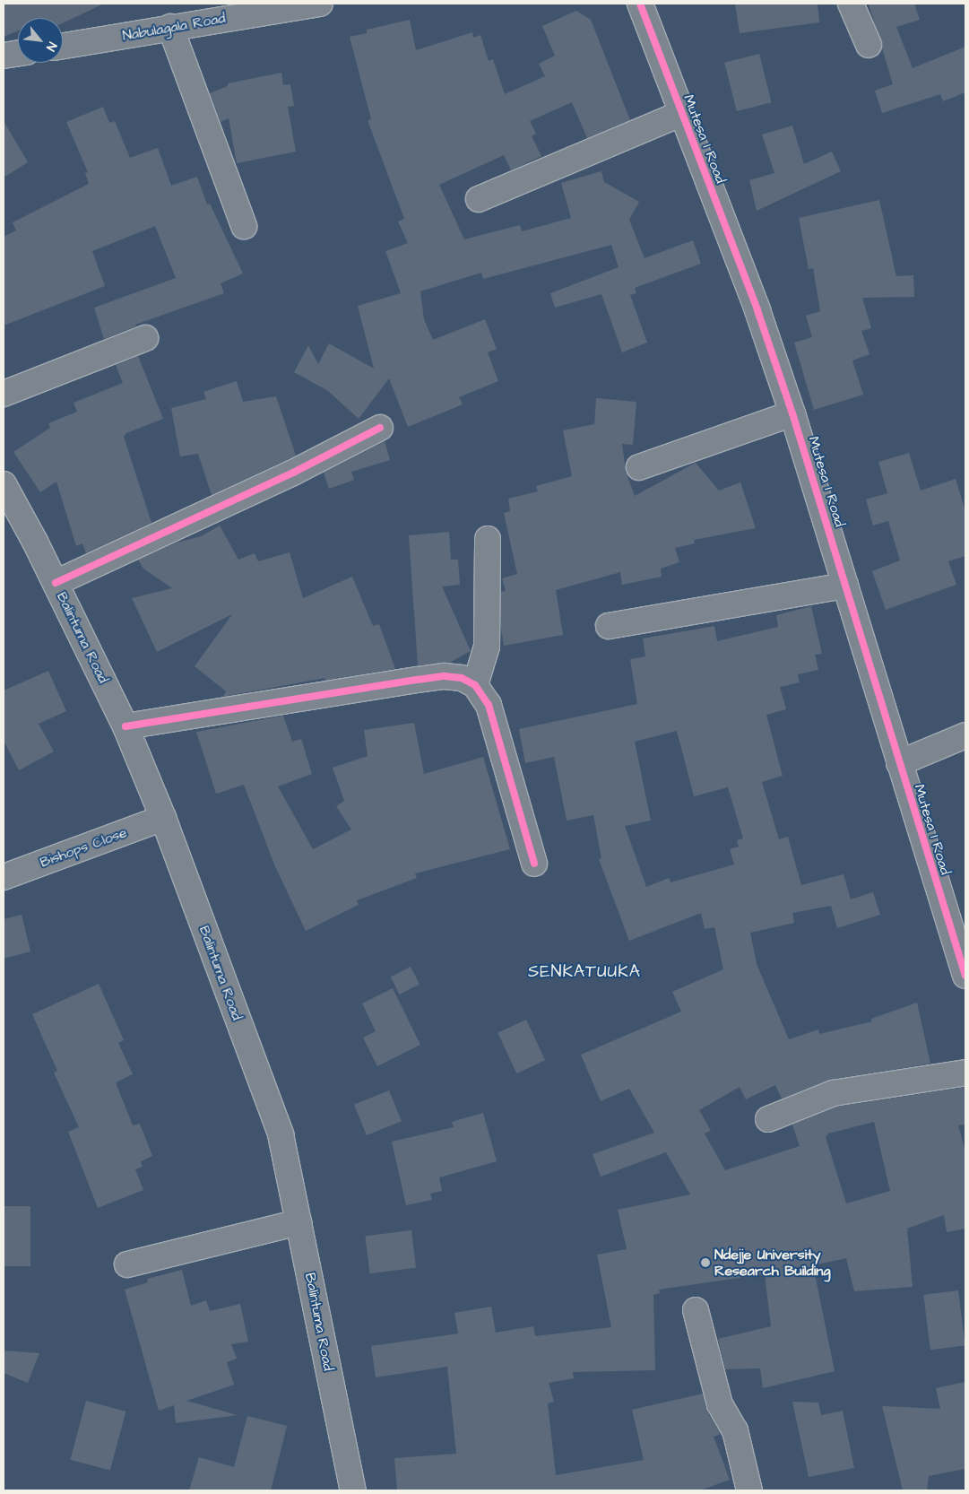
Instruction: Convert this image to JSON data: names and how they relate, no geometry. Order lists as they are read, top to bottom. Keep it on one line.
{"streets":{"street":["Nabulagala Road","Mutesa 1 Road","Balintuma Road","Bishops Close"]},"crossings":[["Balintuma Road","Bishops Close"]],"districts":["SENKATUUKA"],"places":["Ndejje University Research Building"],"north":"bottom right"}
